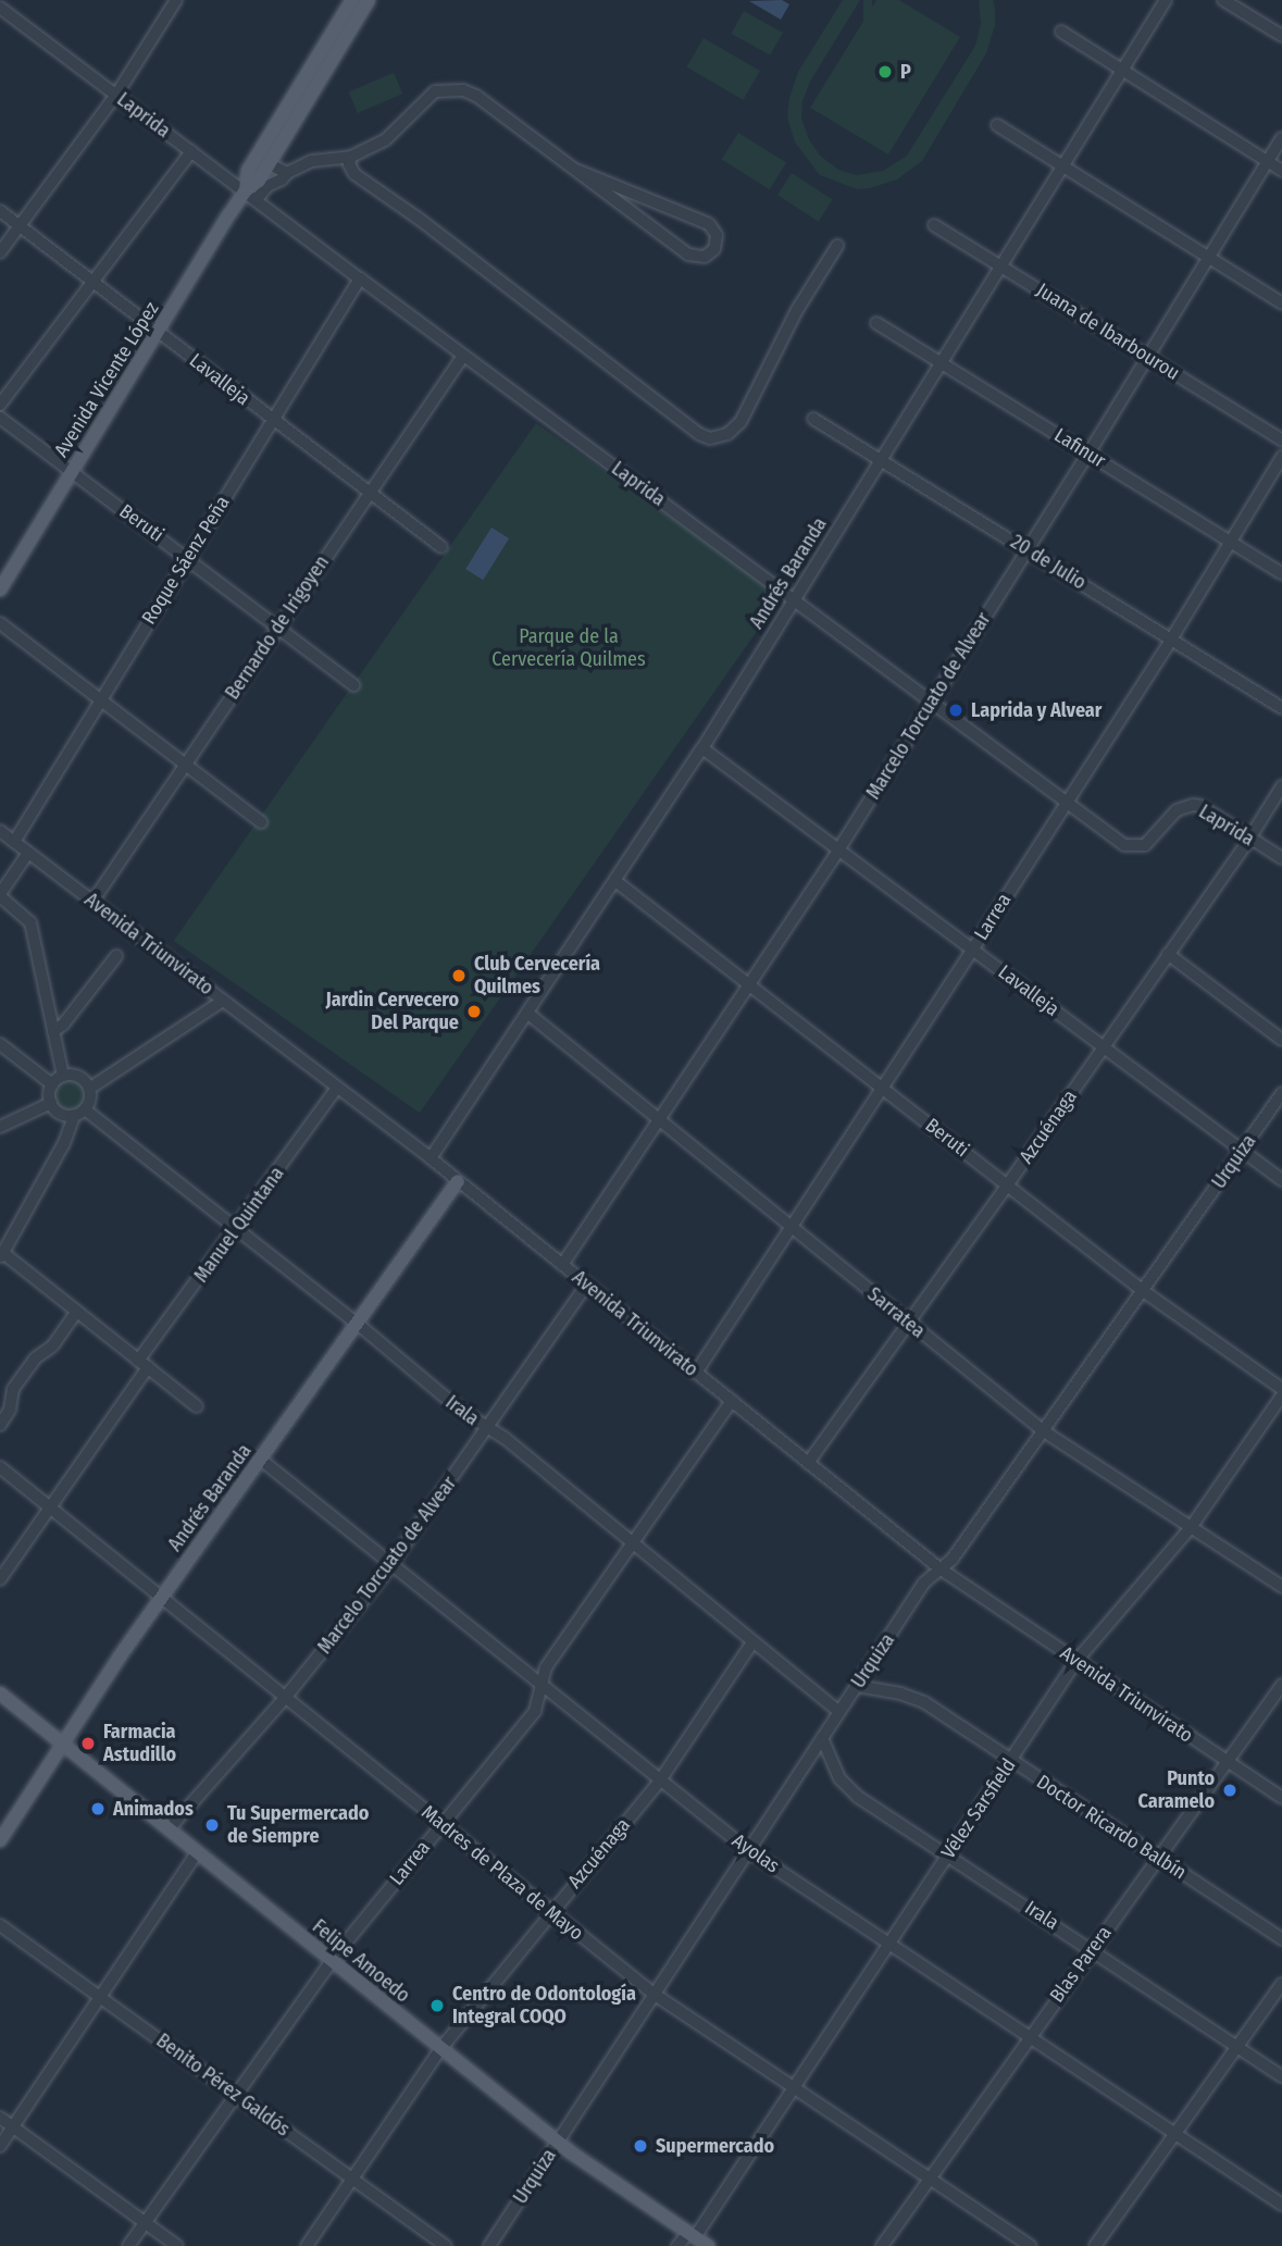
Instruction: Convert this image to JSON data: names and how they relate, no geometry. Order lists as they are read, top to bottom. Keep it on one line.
{"streets":{"main road":["Avenida Vicente López","Andrés Baranda","Felipe Amoedo"],"street":["Laprida","Juana de Ibarbourou","Lavalleja","Lafinur","Beruti","Roque Sáenz Peña","20 de Julio","Bernardo de Irigoyen","Marcelo Torcuato de Alvear","Larrea","Avenida Triunvirato","Azcuénaga","Urquiza","Manuel Quintana","Sarratea","Irala","Vélez Sarsfield","Doctor Ricardo Balbín","Ayolas","Madres de Plaza de Mayo","Blas Parera","Benito Pérez Galdós"]},"crossings":[["Laprida","Avenida Vicente López"],["Laprida","Roque Sáenz Peña"],["Laprida","Andrés Baranda"],["Laprida","Bernardo de Irigoyen"],["Laprida","Marcelo Torcuato de Alvear"],["Laprida","Larrea"],["Laprida","Azcuénaga"],["Juana de Ibarbourou","Andrés Baranda"],["Juana de Ibarbourou","Marcelo Torcuato de Alvear"],["Avenida Vicente López","Lavalleja"],["Avenida Vicente López","Beruti"],["Lavalleja","Roque Sáenz Peña"],["Lavalleja","Andrés Baranda"],["Lavalleja","Bernardo de Irigoyen"],["Lavalleja","Marcelo Torcuato de Alvear"],["Lavalleja","Larrea"],["Lavalleja","Azcuénaga"],["Lavalleja","Urquiza"],["Lafinur","Andrés Baranda"],["Lafinur","Marcelo Torcuato de Alvear"],["Lafinur","Larrea"],["Beruti","Roque Sáenz Peña"],["Beruti","Andrés Baranda"],["Beruti","Bernardo de Irigoyen"],["Beruti","Marcelo Torcuato de Alvear"],["Beruti","Larrea"],["Beruti","Azcuénaga"],["Beruti","Urquiza"],["Beruti","Vélez Sarsfield"],["Roque Sáenz Peña","Avenida Triunvirato"],["20 de Julio","Andrés Baranda"],["20 de Julio","Marcelo Torcuato de Alvear"],["20 de Julio","Larrea"],["Andrés Baranda","Avenida Triunvirato"],["Andrés Baranda","Sarratea"],["Andrés Baranda","Irala"],["Andrés Baranda","Ayolas"],["Andrés Baranda","Madres de Plaza de Mayo"],["Andrés Baranda","Felipe Amoedo"],["Bernardo de Irigoyen","Avenida Triunvirato"],["Marcelo Torcuato de Alvear","Avenida Triunvirato"],["Marcelo Torcuato de Alvear","Sarratea"],["Marcelo Torcuato de Alvear","Irala"],["Marcelo Torcuato de Alvear","Ayolas"],["Marcelo Torcuato de Alvear","Madres de Plaza de Mayo"],["Marcelo Torcuato de Alvear","Felipe Amoedo"],["Larrea","Avenida Triunvirato"],["Larrea","Sarratea"],["Larrea","Irala"],["Larrea","Ayolas"],["Larrea","Madres de Plaza de Mayo"],["Larrea","Felipe Amoedo"],["Larrea","Benito Pérez Galdós"],["Avenida Triunvirato","Azcuénaga"],["Avenida Triunvirato","Urquiza"],["Avenida Triunvirato","Manuel Quintana"],["Avenida Triunvirato","Vélez Sarsfield"],["Avenida Triunvirato","Blas Parera"],["Azcuénaga","Sarratea"],["Azcuénaga","Irala"],["Azcuénaga","Ayolas"],["Azcuénaga","Madres de Plaza de Mayo"],["Azcuénaga","Felipe Amoedo"],["Azcuénaga","Benito Pérez Galdós"],["Urquiza","Sarratea"],["Urquiza","Irala"],["Urquiza","Doctor Ricardo Balbín"],["Urquiza","Ayolas"],["Urquiza","Madres de Plaza de Mayo"],["Urquiza","Felipe Amoedo"],["Manuel Quintana","Irala"],["Manuel Quintana","Madres de Plaza de Mayo"],["Sarratea","Vélez Sarsfield"],["Irala","Vélez Sarsfield"],["Irala","Blas Parera"],["Vélez Sarsfield","Doctor Ricardo Balbín"],["Vélez Sarsfield","Ayolas"],["Vélez Sarsfield","Madres de Plaza de Mayo"],["Vélez Sarsfield","Felipe Amoedo"],["Doctor Ricardo Balbín","Blas Parera"],["Ayolas","Blas Parera"],["Madres de Plaza de Mayo","Blas Parera"]],"parks":["Parque de la Cervecería Quilmes"],"places":["P","Laprida y Alvear","Club Cervecería Quilmes","Jardin Cervecero Del Parque","Farmacia Astudillo","Punto Caramelo","Animados","Tu Supermercado de Siempre","Centro de Odontología Integral COQO","Supermercado"]}
